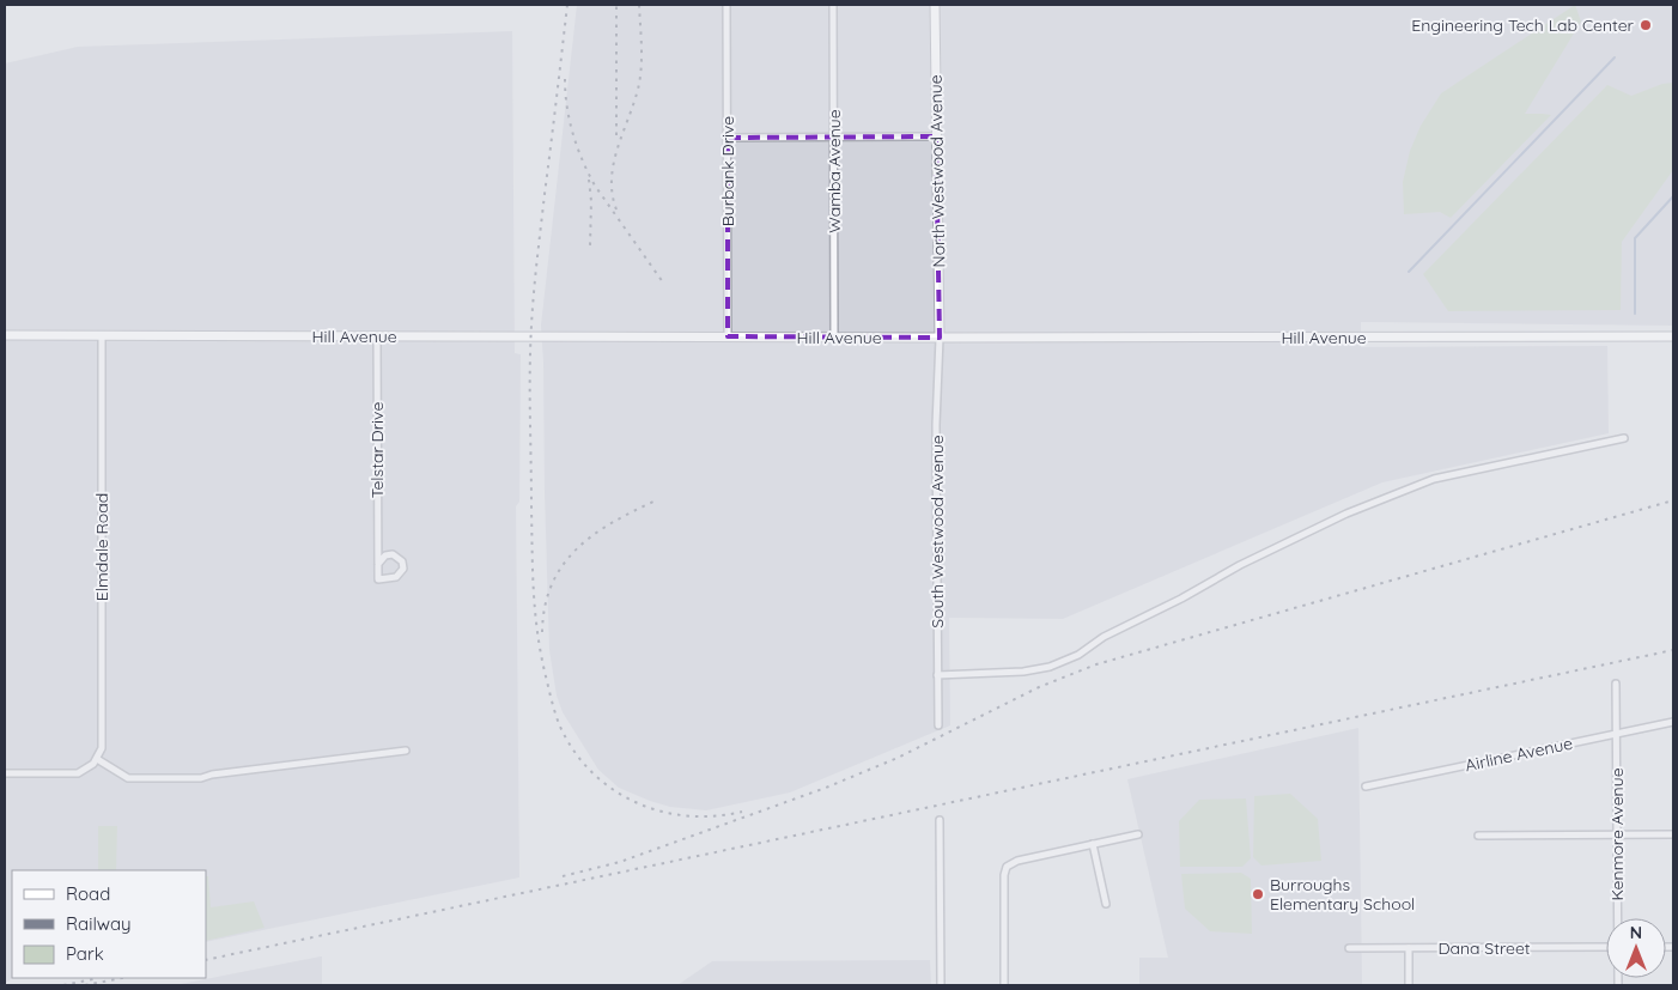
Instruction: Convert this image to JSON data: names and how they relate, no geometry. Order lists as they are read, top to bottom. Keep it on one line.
{"streets":{"main road":["North Westwood Avenue","Hill Avenue"],"street":["Burbank Drive","Wamba Avenue","Telstar Drive","South Westwood Avenue","Elmdale Road","Airline Avenue","Kenmore Avenue","Dana Street"]},"crossings":[["Burbank Drive","Hill Avenue"],["Wamba Avenue","Hill Avenue"],["North Westwood Avenue","Hill Avenue"],["North Westwood Avenue","South Westwood Avenue"],["Hill Avenue","Telstar Drive"],["Hill Avenue","South Westwood Avenue"],["Hill Avenue","Elmdale Road"],["Airline Avenue","Kenmore Avenue"]],"places":["Engineering Tech Lab Center","Burroughs Elementary School"],"legend":["Road","Railway","Park"],"north":"top"}
